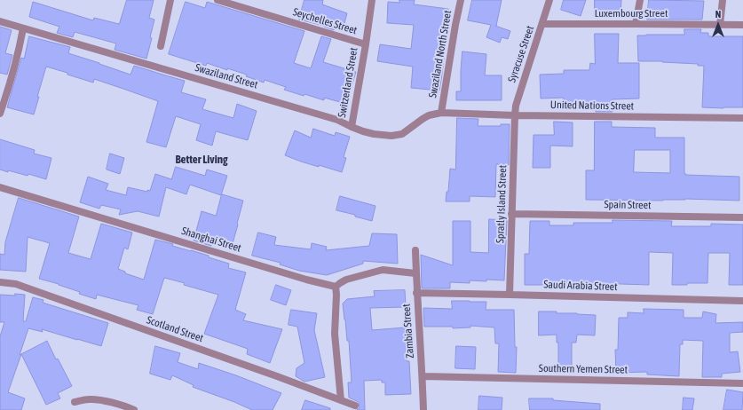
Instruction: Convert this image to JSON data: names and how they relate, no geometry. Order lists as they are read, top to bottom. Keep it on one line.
{"streets":{"street":["Luxembourg Street","Seychelles Street","Swaziland North Street","Syracuse Street","Swaziland Street","Switzerland Street","United Nations Street","Spratly Island Street","Spain Street","Shanghai Street","Saudi Arabia Street","Scotland Street","Zambia Street","Southern Yemen Street"]},"crossings":[["Luxembourg Street","Syracuse Street"],["Seychelles Street","Switzerland Street"],["Swaziland North Street","Swaziland Street"],["Swaziland North Street","United Nations Street"],["Syracuse Street","United Nations Street"],["Syracuse Street","Spratly Island Street"],["Swaziland Street","Switzerland Street"],["Swaziland Street","United Nations Street"],["United Nations Street","Spratly Island Street"],["Spratly Island Street","Spain Street"],["Spratly Island Street","Saudi Arabia Street"],["Saudi Arabia Street","Zambia Street"],["Zambia Street","Southern Yemen Street"]],"districts":["Better Living"],"north":"top"}
